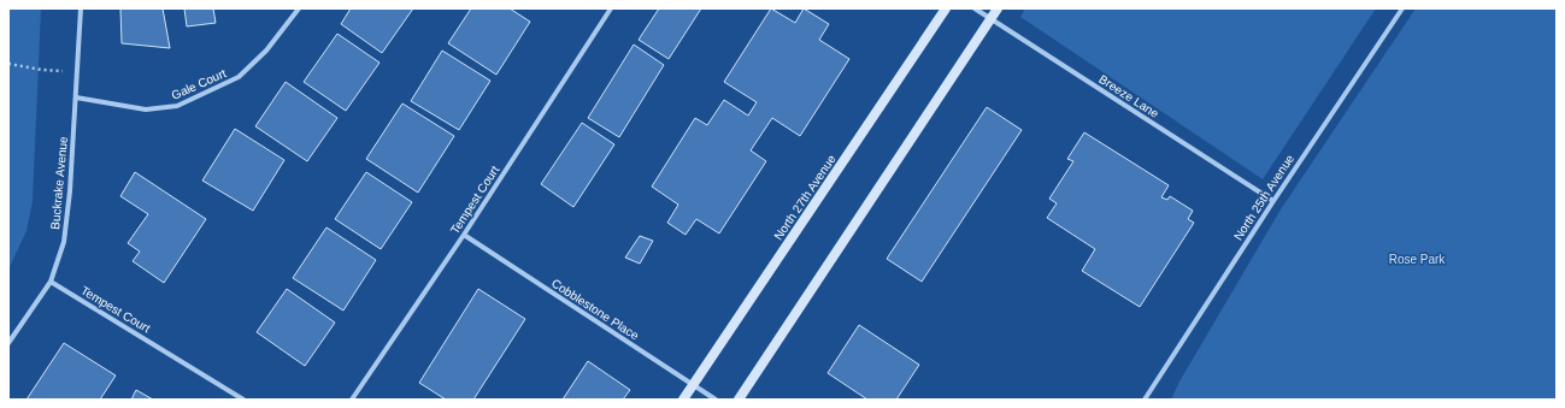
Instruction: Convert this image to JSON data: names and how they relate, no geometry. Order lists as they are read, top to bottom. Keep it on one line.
{"streets":{"street":["Gale Court","Breeze Lane","Buckrake Avenue","North 27th Avenue","North 25th Avenue","Tempest Court","Cobblestone Place"]},"crossings":[["Gale Court","Buckrake Avenue"],["Breeze Lane","North 25th Avenue"],["Buckrake Avenue","Tempest Court"],["North 27th Avenue","Cobblestone Place"],["Tempest Court","Cobblestone Place"]],"parks":["Rose Park"]}
